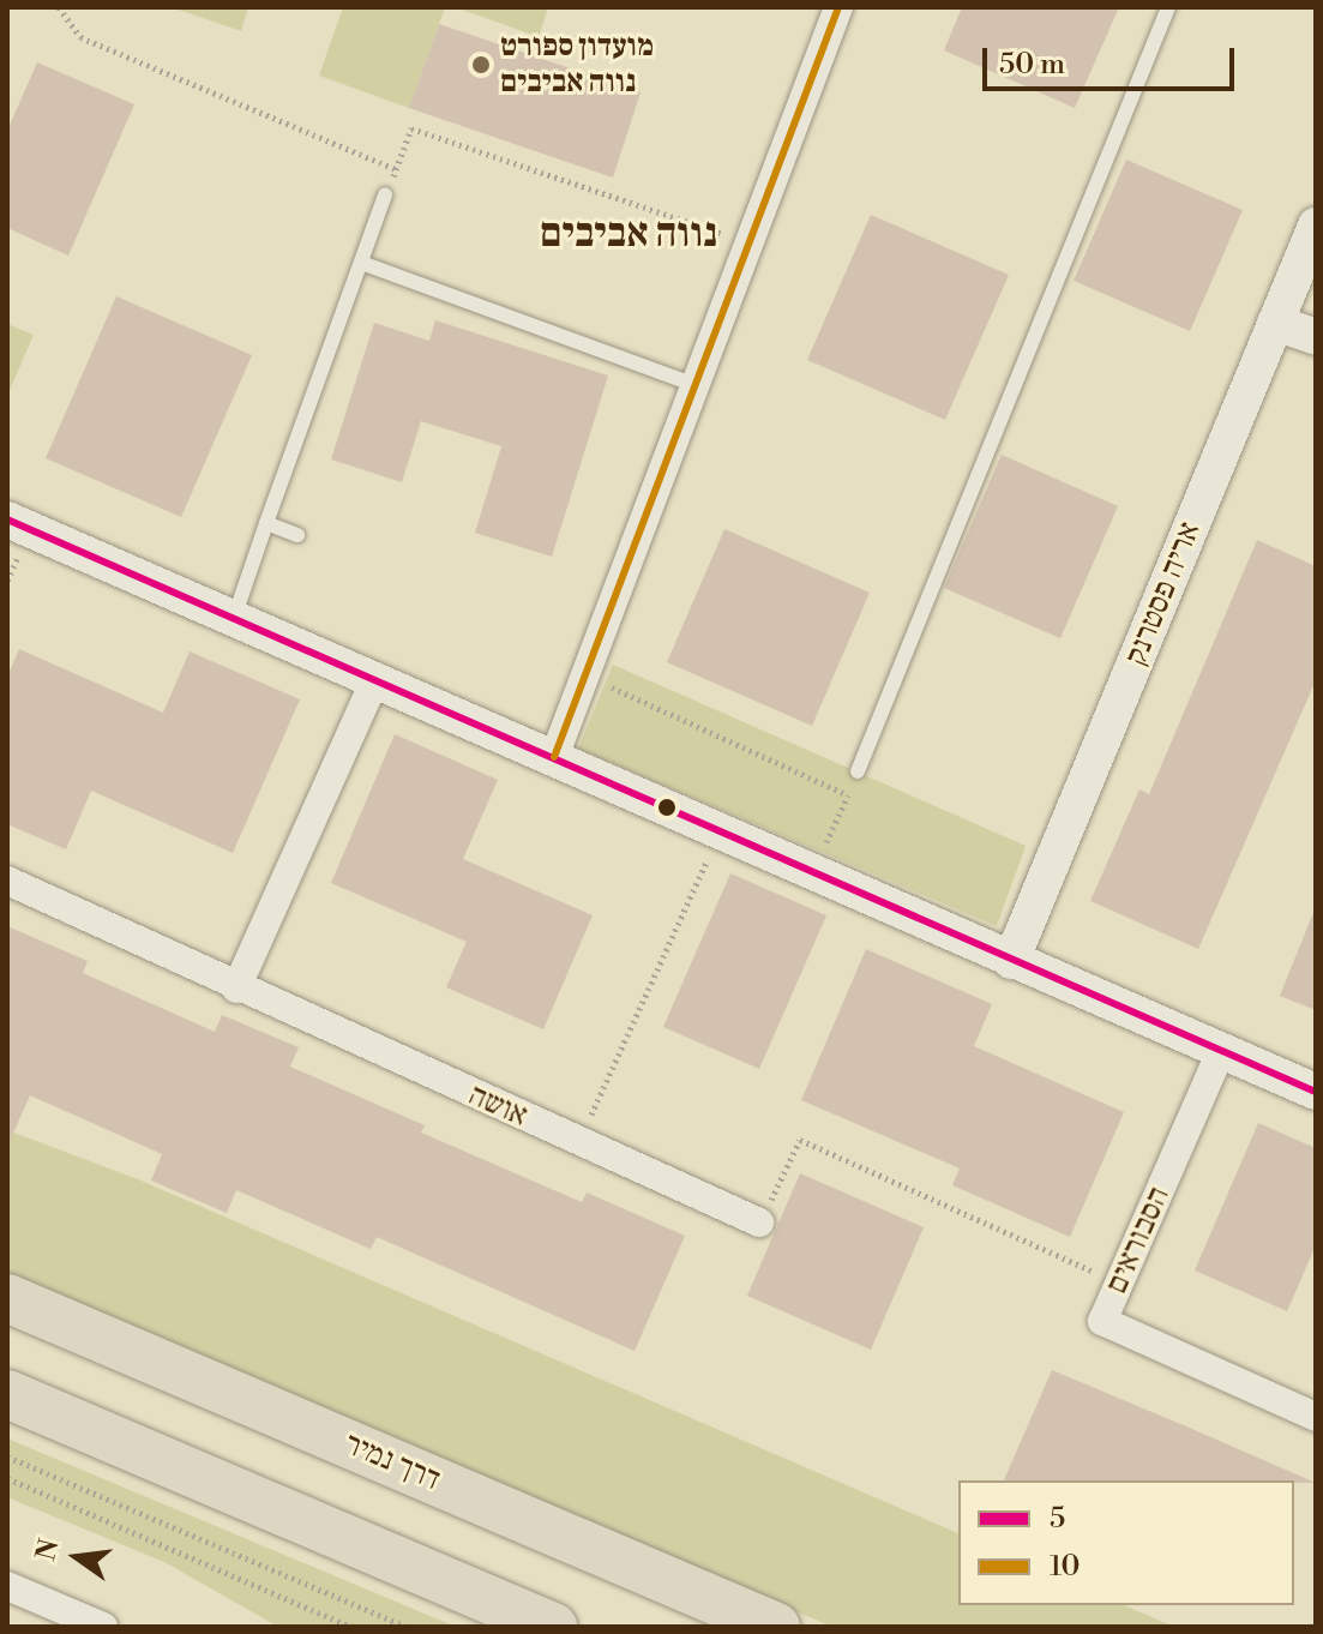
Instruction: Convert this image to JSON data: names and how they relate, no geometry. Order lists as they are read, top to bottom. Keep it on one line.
{"streets":{"highway":["דרך נמיר"],"street":["אריה פסטרנק","אושה","הסבוראים"]},"districts":["נווה אביבים"],"places":["מועדון ספורט נווה אביבים"],"lines":["transit line 10","transit line 5"],"legend":["5","10"],"scale_bar":"50 m","north":"left"}
